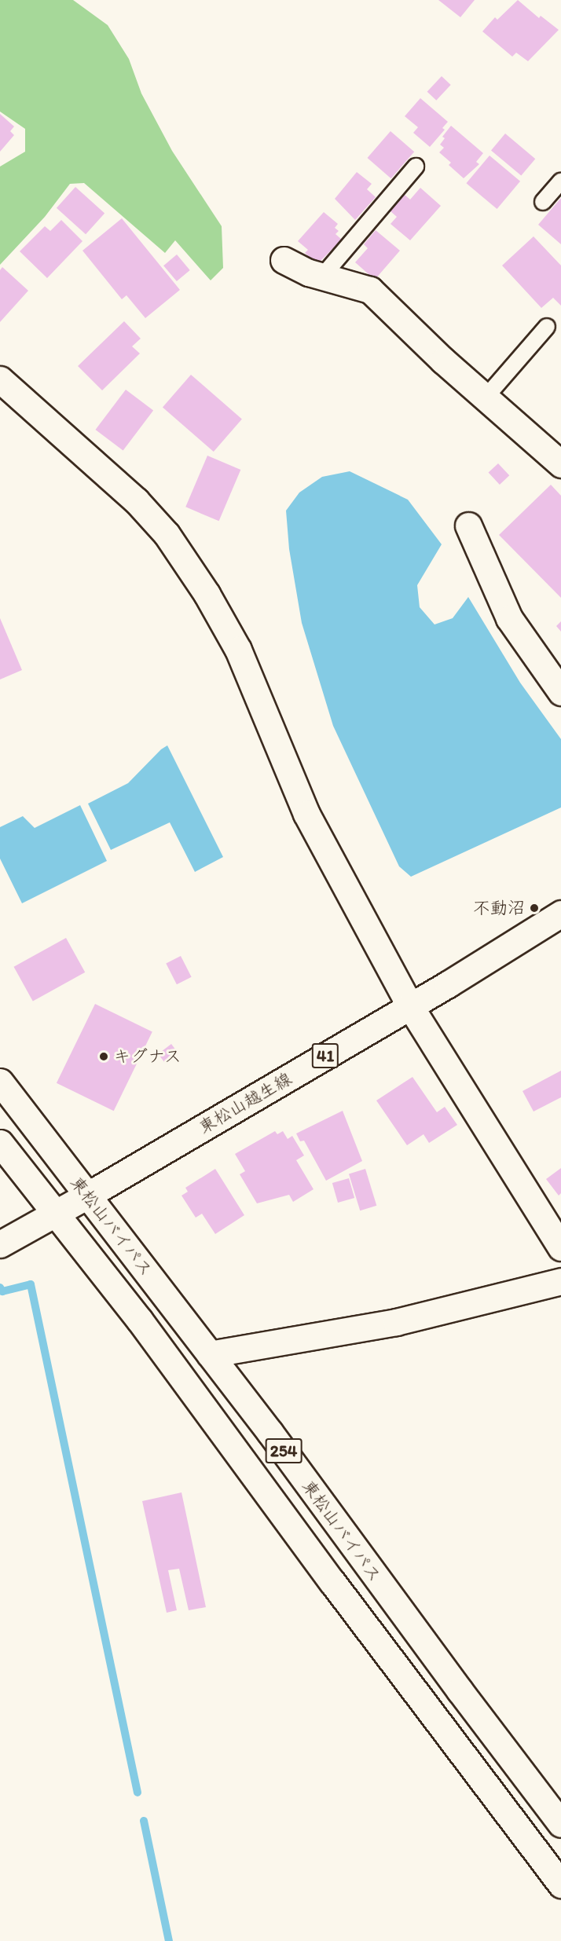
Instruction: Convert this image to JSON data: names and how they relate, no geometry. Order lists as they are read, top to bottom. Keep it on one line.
{"streets":{"main road":["41","東松山越生線","東松山バイパス","254"]},"crossings":[["東松山越生線","東松山バイパス"]],"places":["不動沼","キグナス"]}
